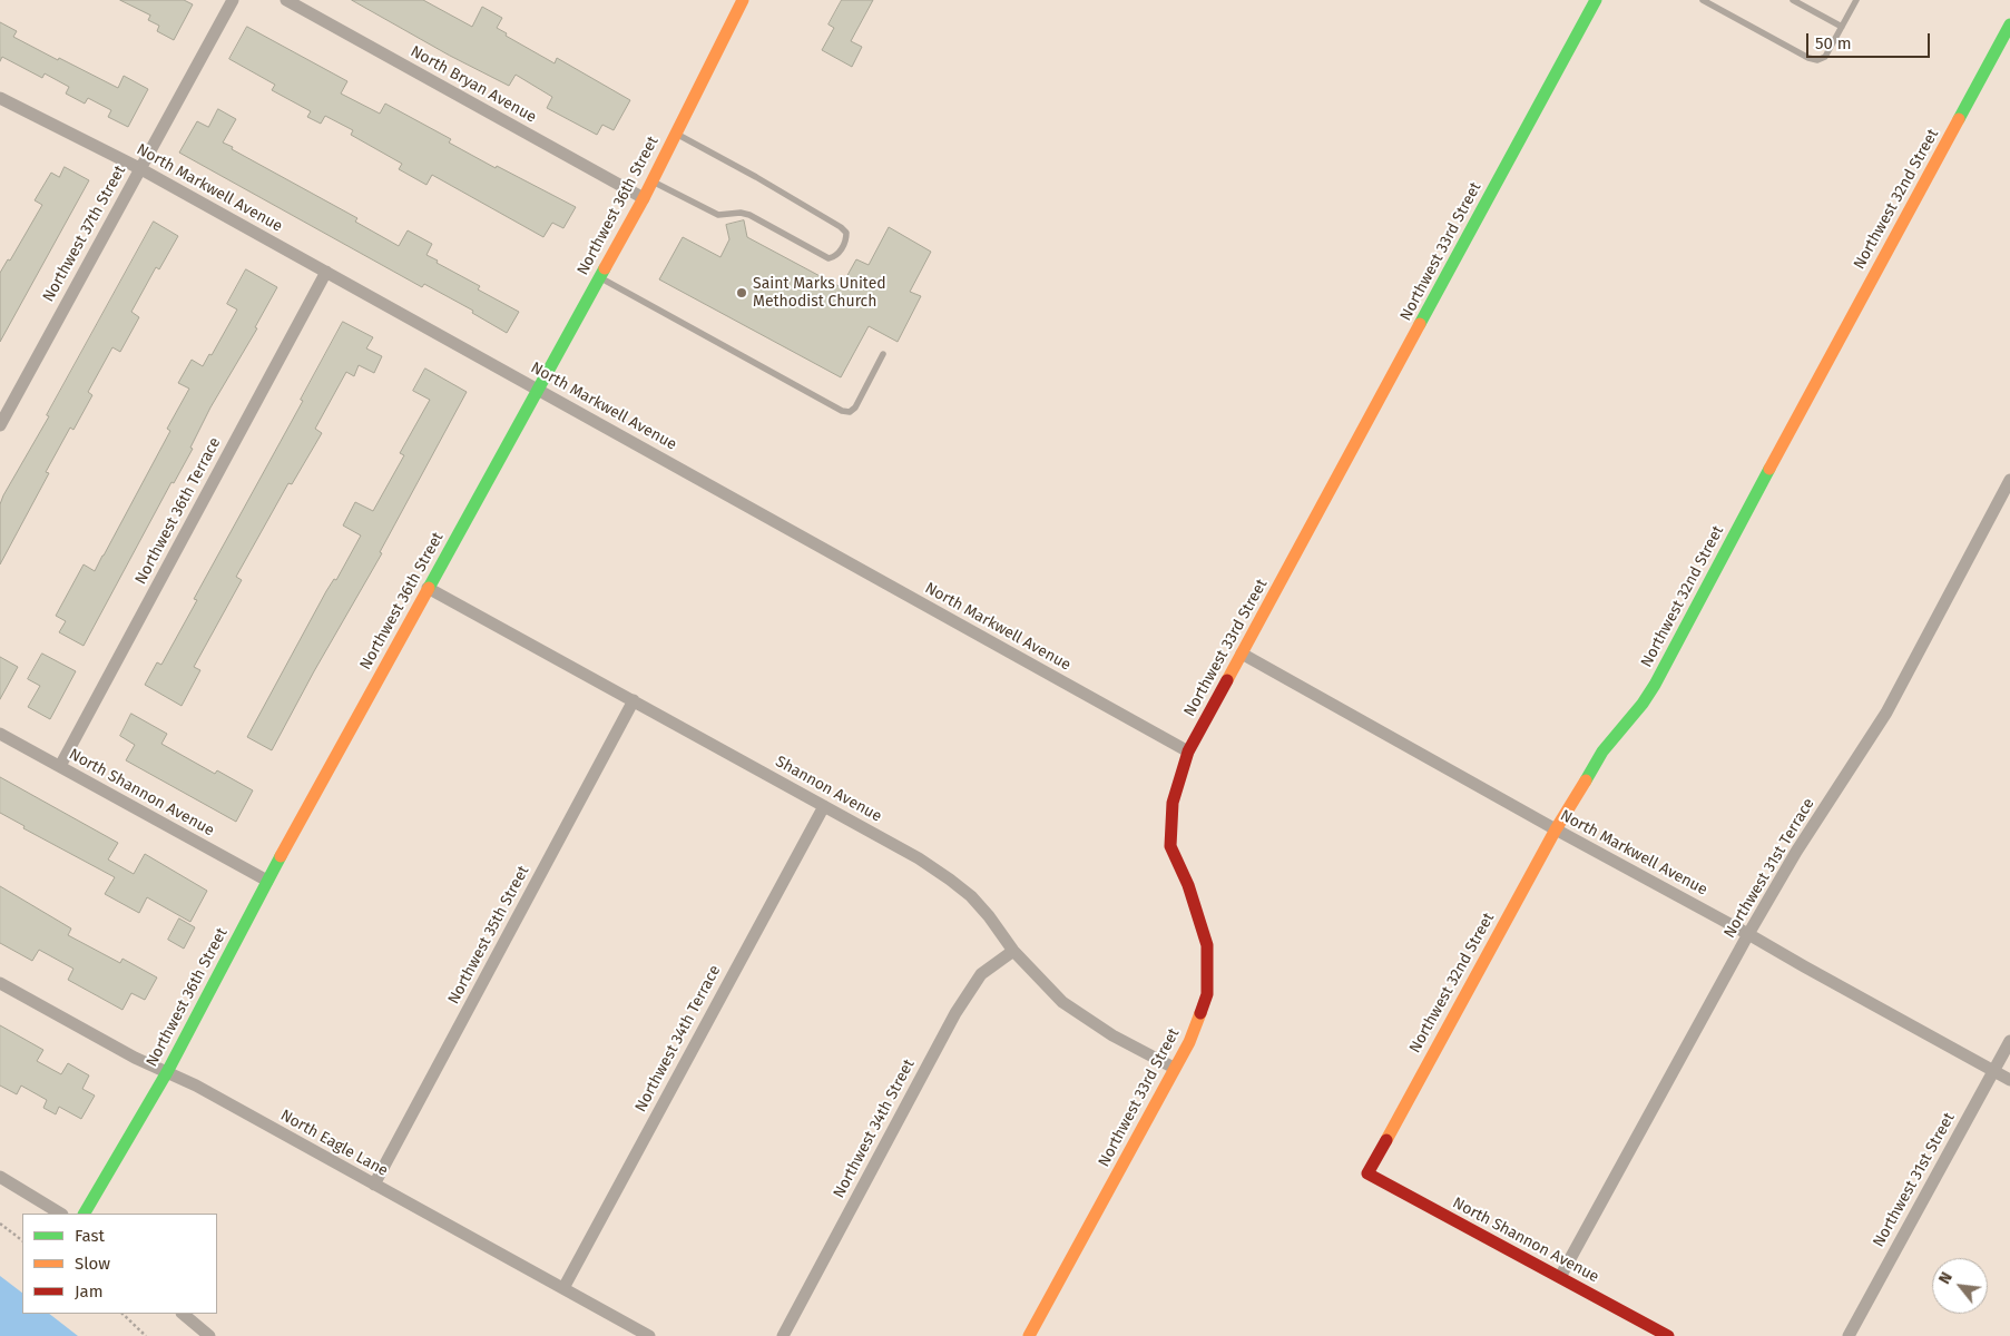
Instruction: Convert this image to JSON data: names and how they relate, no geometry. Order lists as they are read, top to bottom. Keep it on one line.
{"streets":{"street":["North Bryan Avenue","North Markwell Avenue","Northwest 32nd Street","Northwest 36th Street","Northwest 37th Street","Northwest 33rd Street","Northwest 36th Terrace","Shannon Avenue","North Shannon Avenue","Northwest 31st Terrace","Northwest 35th Street","Northwest 34th Terrace","Northwest 34th Street","North Eagle Lane","Northwest 31st Street"]},"crossings":[["North Bryan Avenue","Northwest 36th Street"],["North Markwell Avenue","Northwest 32nd Street"],["North Markwell Avenue","Northwest 36th Street"],["North Markwell Avenue","Northwest 37th Street"],["North Markwell Avenue","Northwest 33rd Street"],["North Markwell Avenue","Northwest 36th Terrace"],["North Markwell Avenue","Northwest 31st Terrace"],["North Markwell Avenue","Northwest 31st Street"],["Northwest 32nd Street","North Shannon Avenue"],["Northwest 36th Street","Shannon Avenue"],["Northwest 36th Street","North Shannon Avenue"],["Northwest 36th Street","North Eagle Lane"],["Northwest 33rd Street","Shannon Avenue"],["Northwest 36th Terrace","North Shannon Avenue"],["Shannon Avenue","Northwest 35th Street"],["Shannon Avenue","Northwest 34th Terrace"],["Shannon Avenue","Northwest 34th Street"],["North Shannon Avenue","Northwest 31st Terrace"],["Northwest 35th Street","North Eagle Lane"],["Northwest 34th Terrace","North Eagle Lane"]],"places":["Saint Marks United Methodist Church"],"legend":["Fast","Slow","Jam"],"scale_bar":"50 m","north":"top left"}
